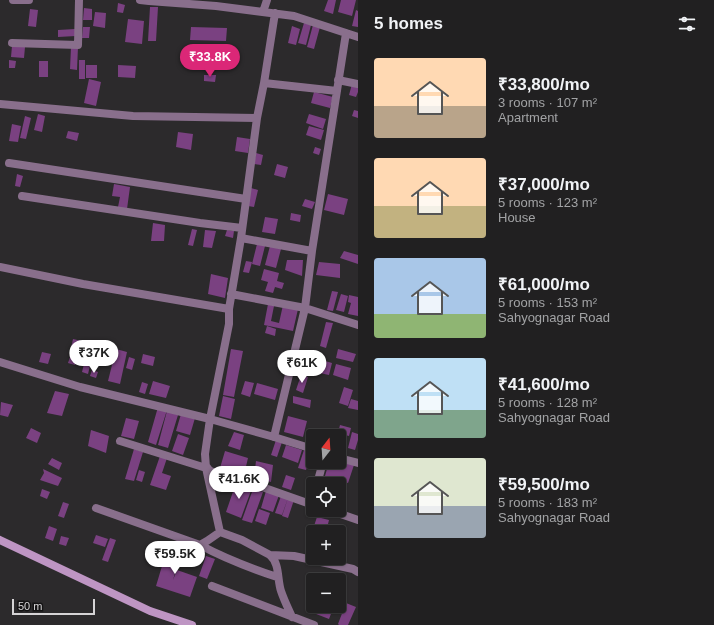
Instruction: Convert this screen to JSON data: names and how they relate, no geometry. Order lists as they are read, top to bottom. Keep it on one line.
{"scale_bar":"50 m","north":"top","page":{"heading":"5 homes","price":["₹33.8K","₹37K","₹61K","₹41.6K","₹59.5K"],"list":[{"name":"₹33,800/mo","note":"3 rooms · 107 m² · Apartment"},{"name":"₹37,000/mo","note":"5 rooms · 123 m² · House"},{"name":"₹61,000/mo","note":"5 rooms · 153 m² · Sahyognagar Road"},{"name":"₹41,600/mo","note":"5 rooms · 128 m² · Sahyognagar Road"},{"name":"₹59,500/mo","note":"5 rooms · 183 m² · Sahyognagar Road"}],"map_buttons":["+","−"],"scale":"50 m"}}
